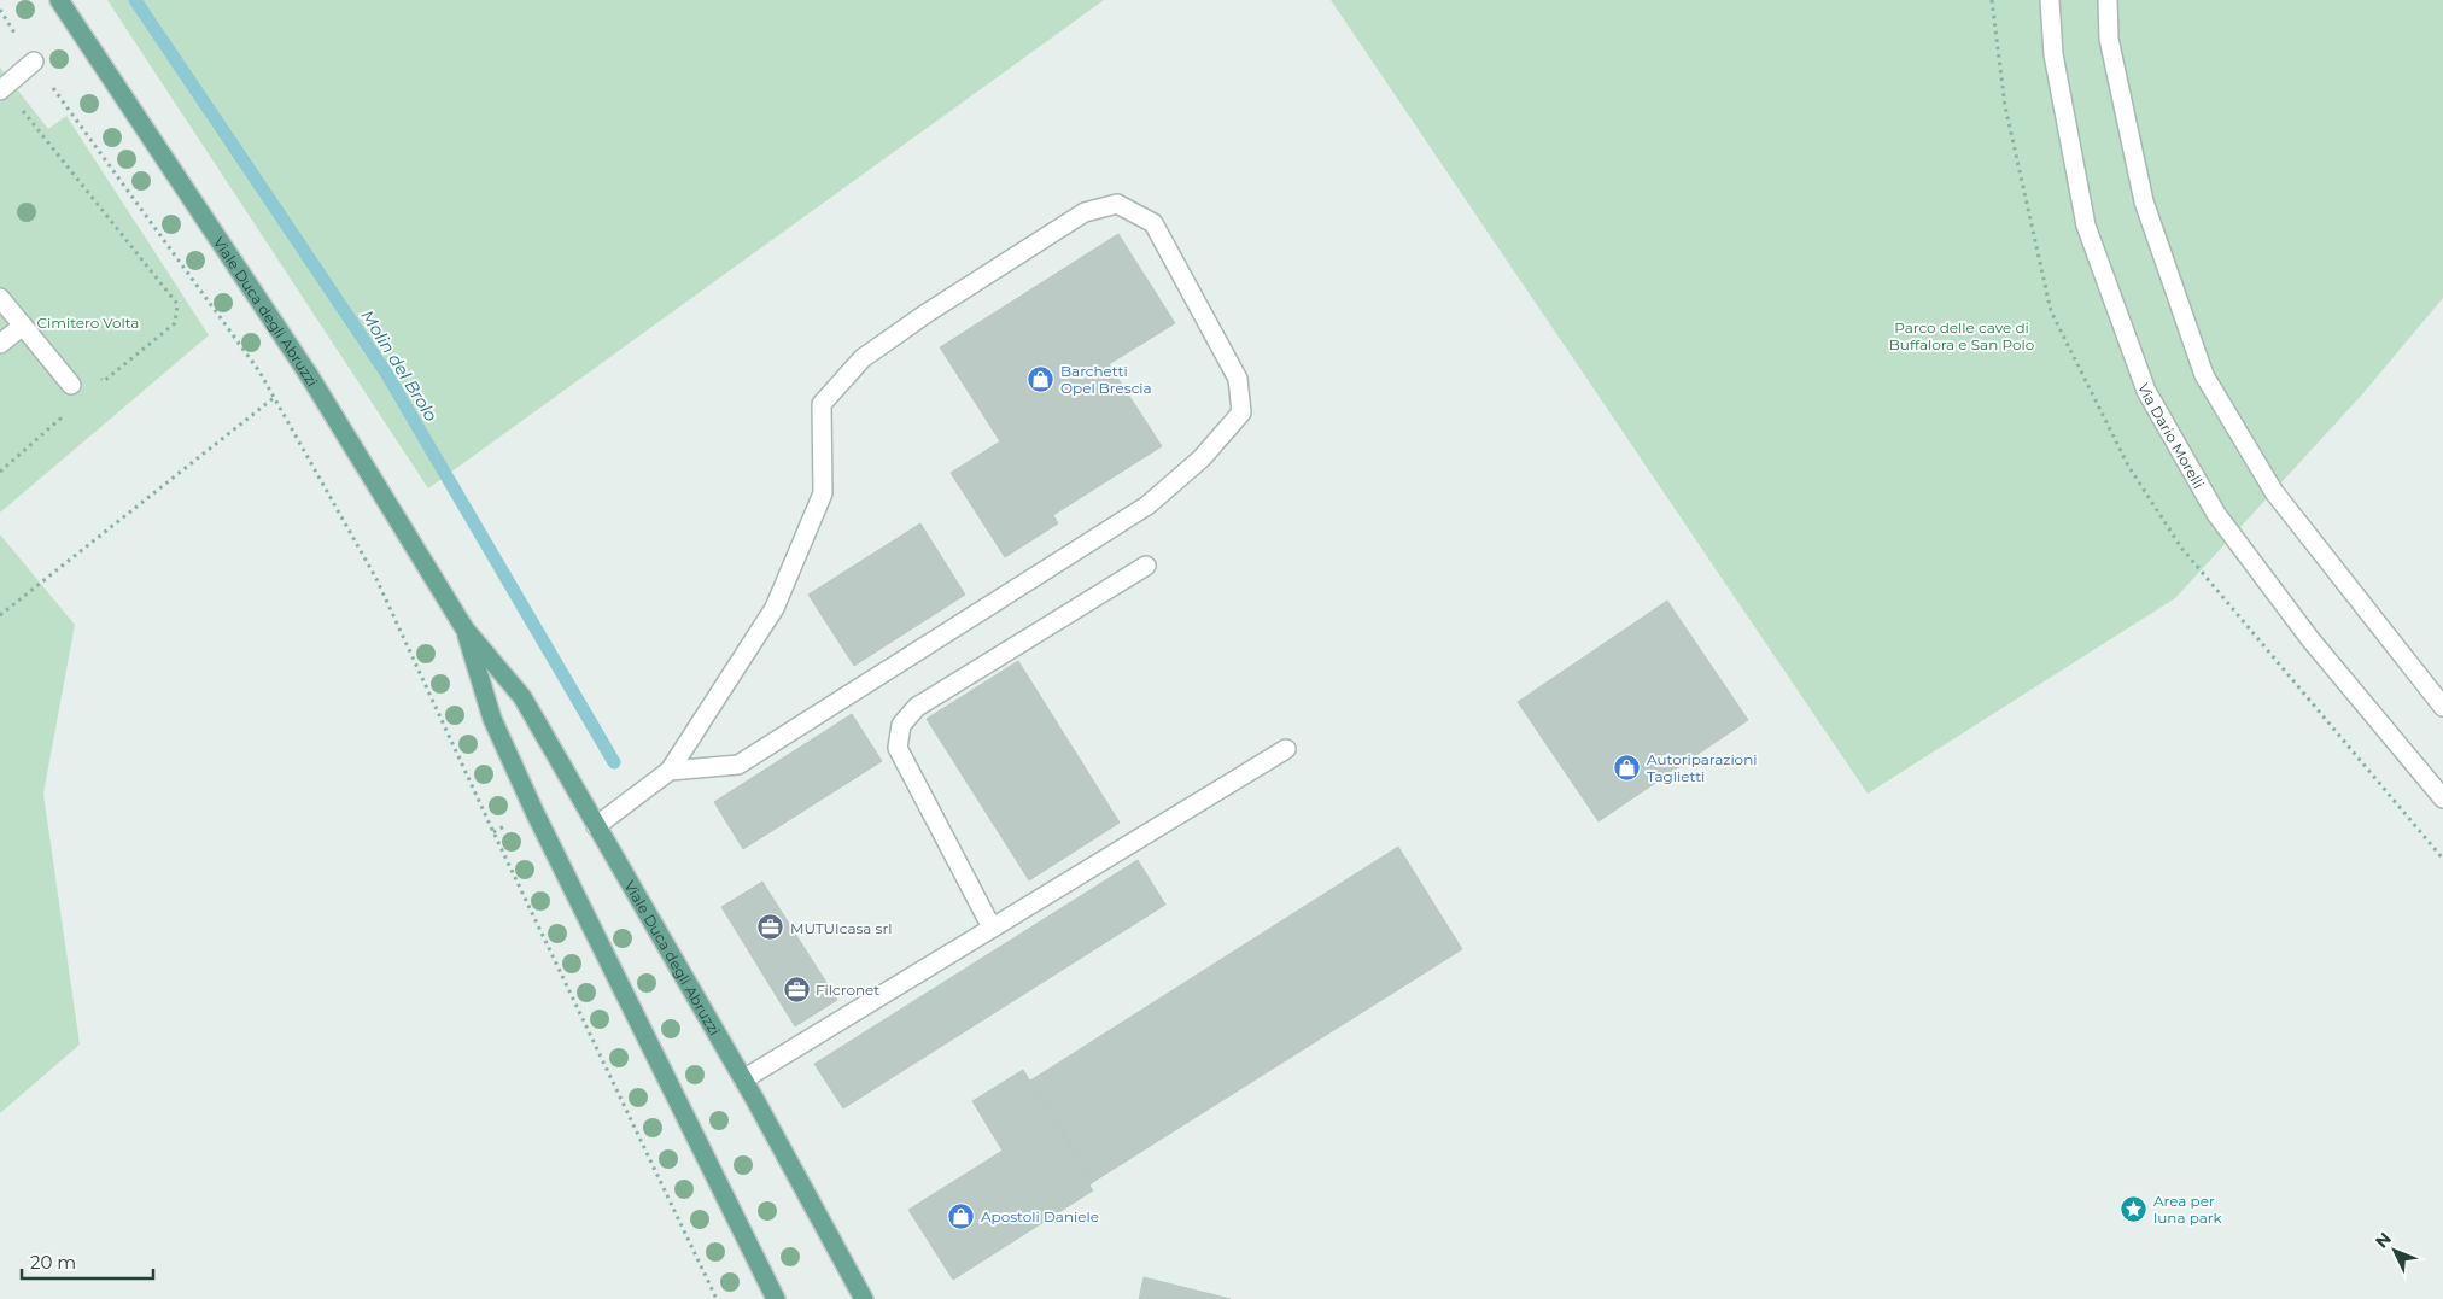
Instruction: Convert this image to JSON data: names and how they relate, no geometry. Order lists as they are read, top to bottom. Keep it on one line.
{"streets":{"main road":["Viale Duca degli Abruzzi"],"street":["Via Dario Morelli"]},"water":["Molin del Brolo"],"parks":["Cimitero Volta","Parco delle cave di Buffalora e San Polo"],"places":{"shop":["Barchetti Opel Brescia","Autoriparazioni Taglietti","Apostoli Daniele"],"office":["MUTUIcasa srl","Filcronet"],"place":["Area per luna park"]},"scale_bar":"20 m","north":"top left"}
